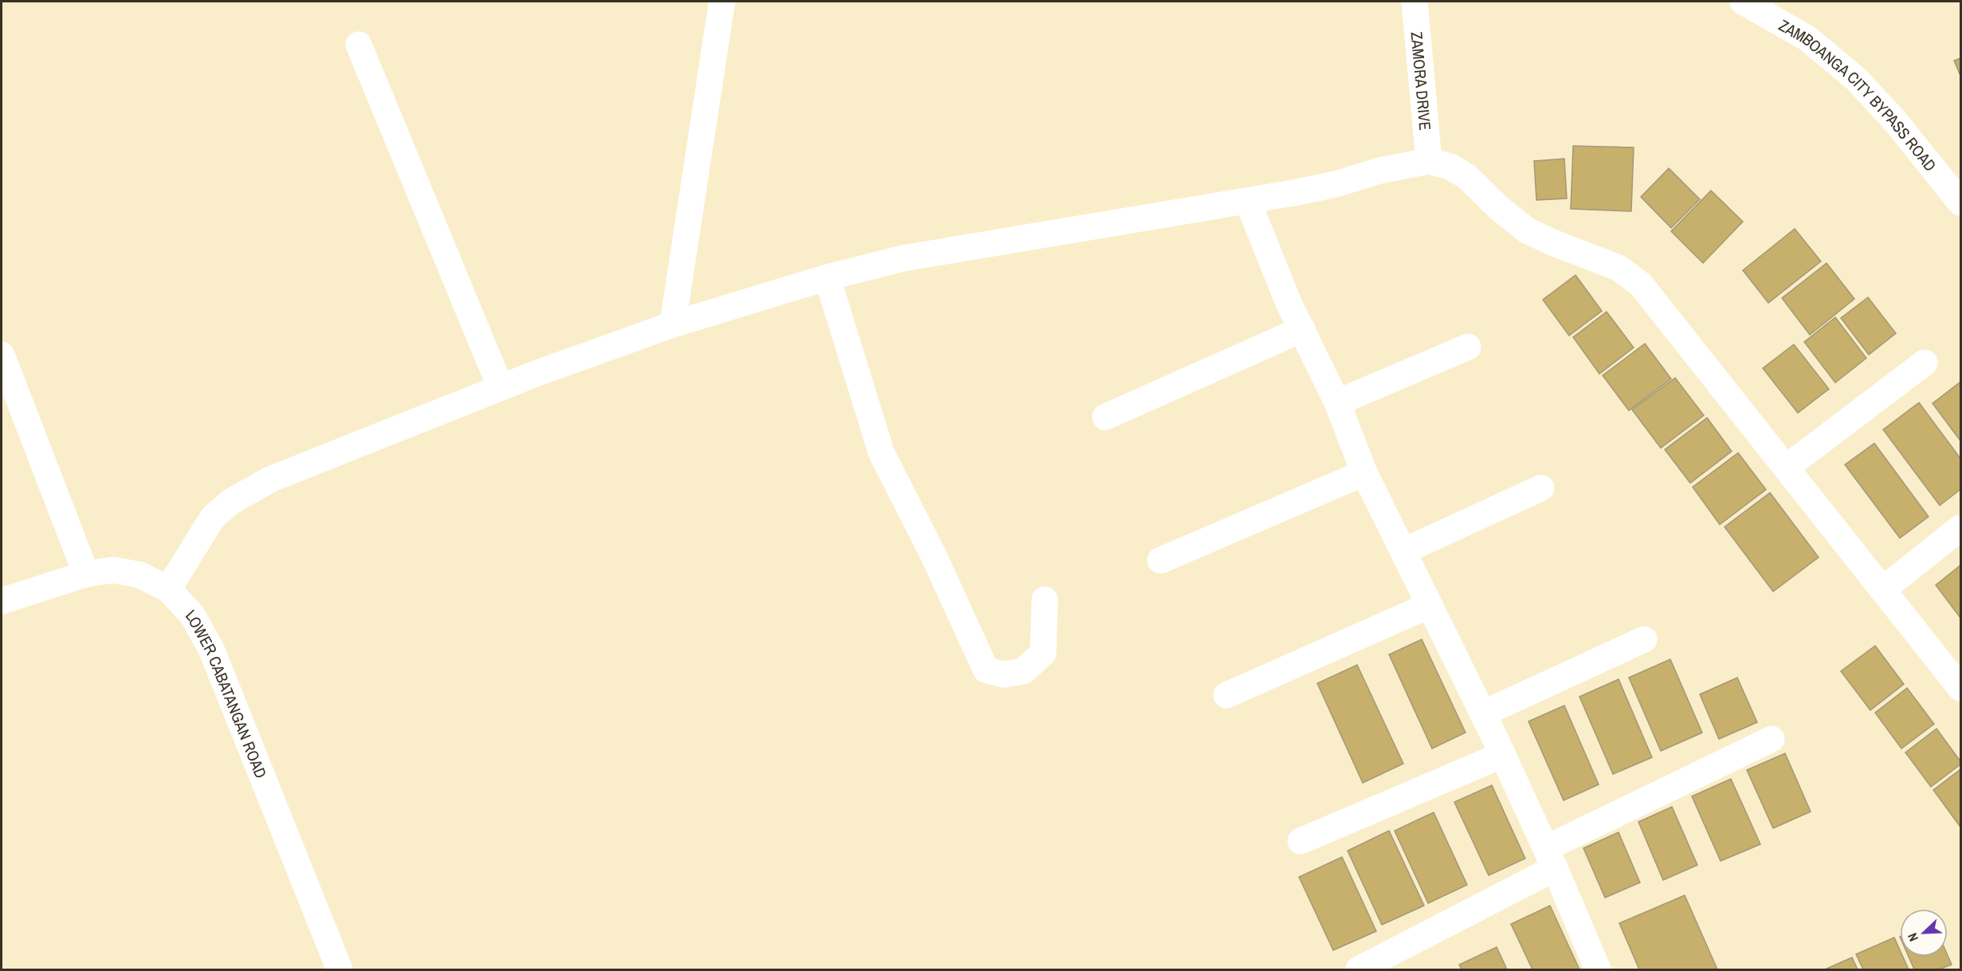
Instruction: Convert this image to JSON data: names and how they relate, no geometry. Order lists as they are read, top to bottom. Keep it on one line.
{"streets":{"street":["ZAMORA DRIVE","ZAMBOANGA CITY BYPASS ROAD","LOWER CABATANGAN ROAD"]},"north":"bottom left"}
